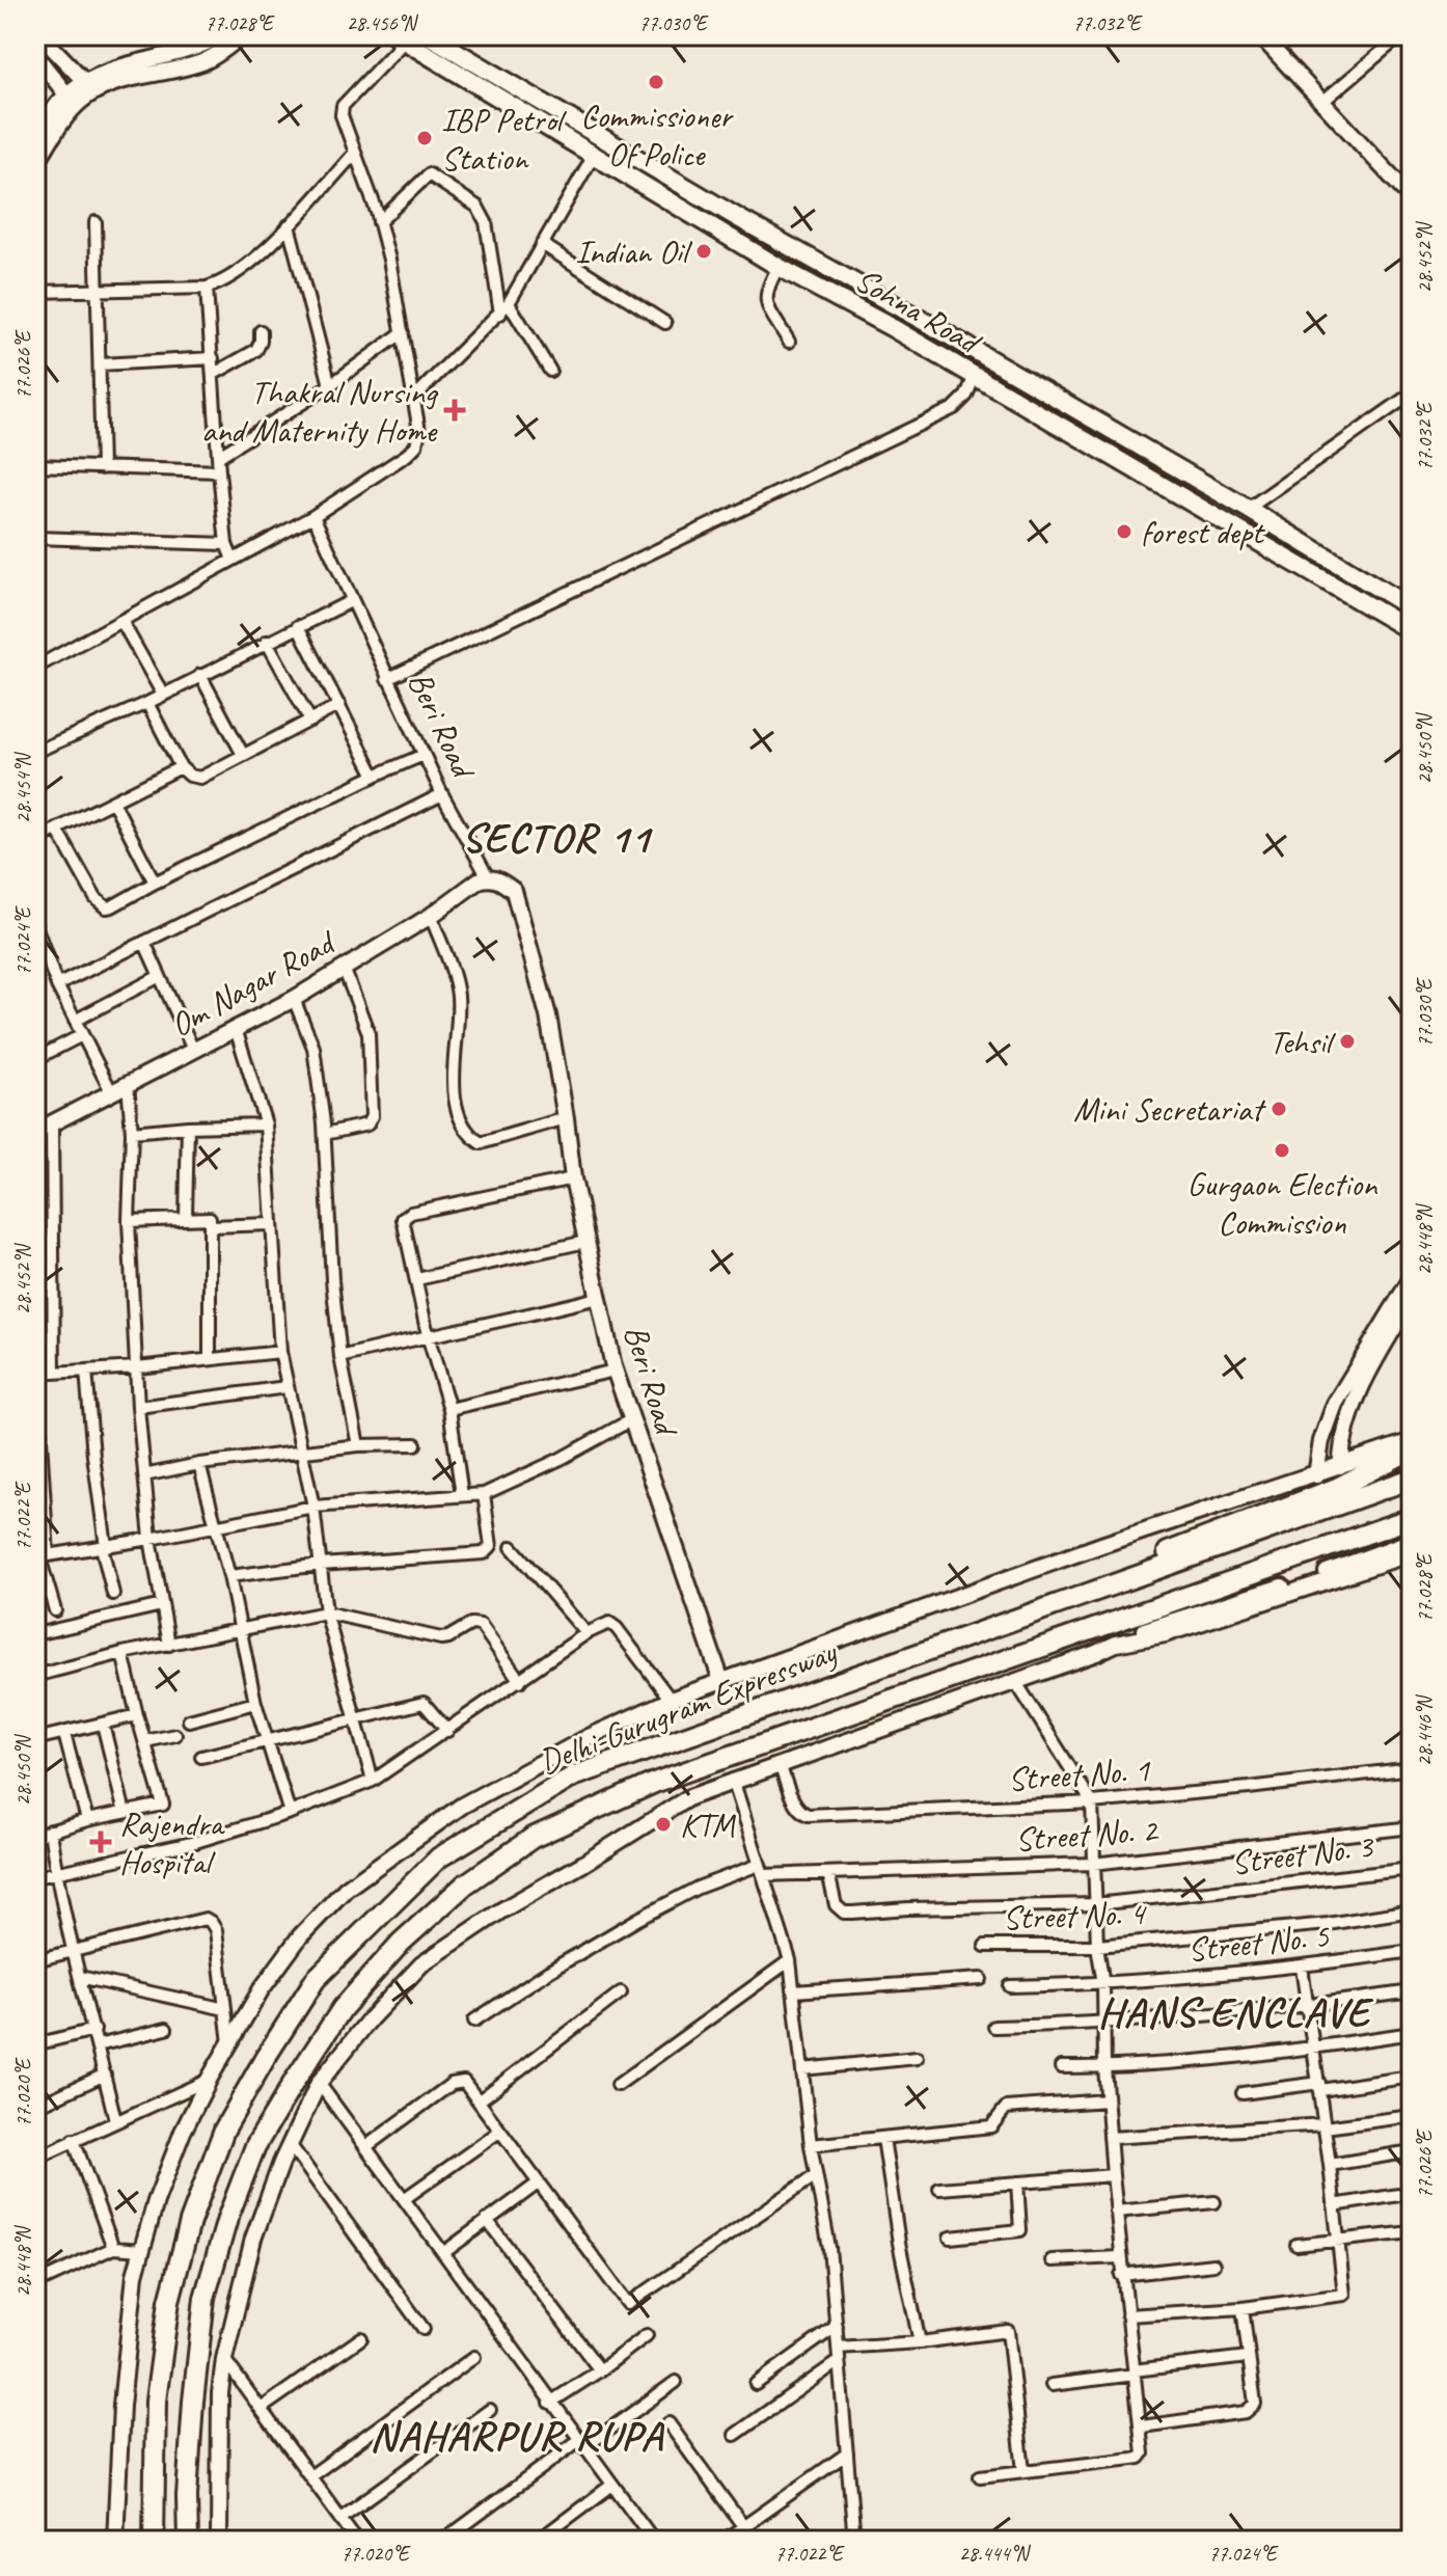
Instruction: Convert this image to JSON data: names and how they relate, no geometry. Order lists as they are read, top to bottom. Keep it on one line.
{"streets":{"highway":["Delhi-Gurugram Expressway"],"main road":["Sohna Road","Beri Road","Om Nagar Road"],"street":["Street No. 1","Street No. 2","Street No. 3","Street No. 4","Street No. 5"]},"crossings":[["Beri Road","Om Nagar Road"],["Street No. 2","Street No. 3"]],"districts":["SECTOR 11","HANS ENCLAVE","NAHARPUR RUPA"],"places":{"other":["Commissioner Of Police","IBP Petrol Station","Indian Oil","forest dept","Tehsil","Mini Secretariat","Gurgaon Election Commission","KTM"],"health":["Thakral Nursing and Maternity Home","Rajendra Hospital"]},"coordinates":["77.028°E","28.456°N","77.030°E","77.032°E","28.452°N","77.026°E","28.450°N","28.454°N","77.024°E","28.448°N","77.022°E","28.446°N","77.020°E","28.444°N"]}
